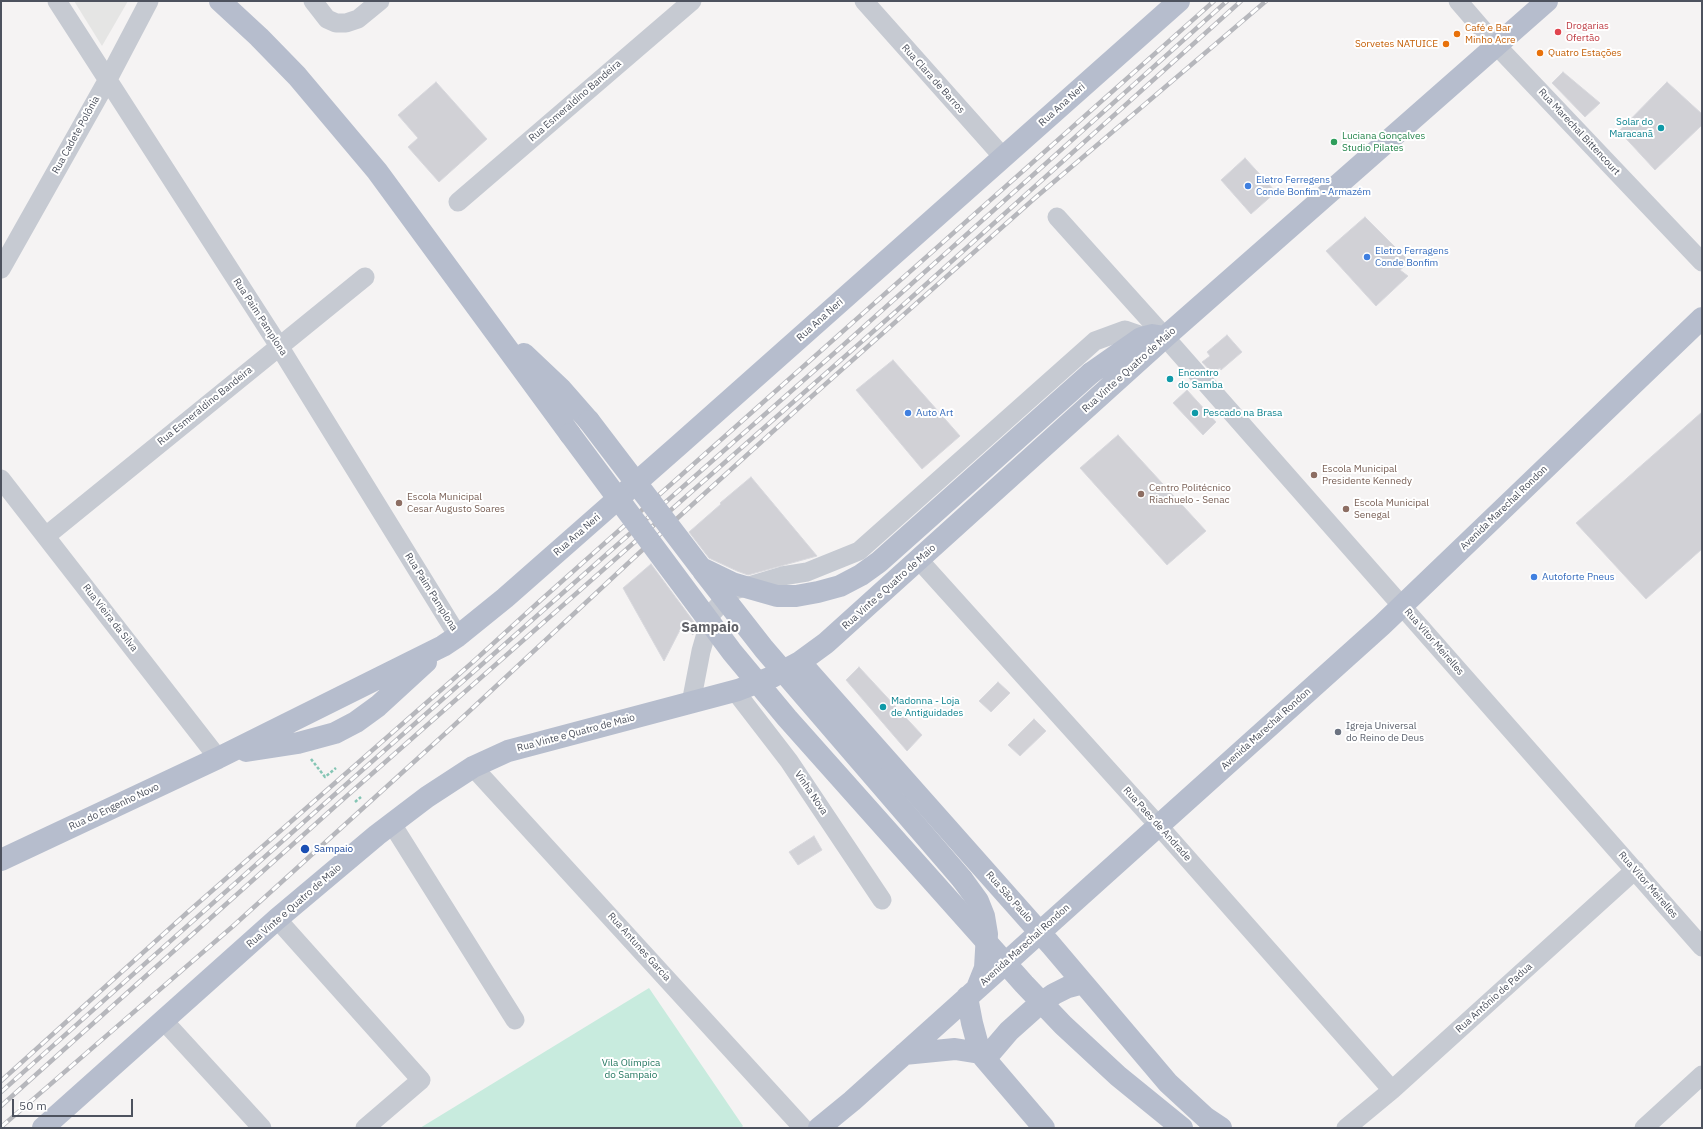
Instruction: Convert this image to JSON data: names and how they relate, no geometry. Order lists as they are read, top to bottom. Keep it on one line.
{"streets":{"main road":["Rua Ana Neri","Rua Vinte e Quatro de Maio","Avenida Marechal Rondon","Rua do Engenho Novo","Rua São Paulo"],"street":["Rua Clara de Barros","Rua Esmeraldino Bandeira","Rua Marechal Bittencourt","Rua Cadete Polônia","Rua Paim Pamplona","Rua Vieira da Silva","Rua Vitor Meirelles","Vinha Nova","Rua Paes de Andrade","Rua Antunes Garcia","Rua Antônio de Padua"]},"crossings":[["Rua Clara de Barros","Rua Ana Neri"],["Rua Esmeraldino Bandeira","Rua Paim Pamplona"],["Rua Esmeraldino Bandeira","Rua Vieira da Silva"],["Rua Ana Neri","Rua Paim Pamplona"],["Rua Ana Neri","Rua do Engenho Novo"],["Rua Marechal Bittencourt","Rua Vinte e Quatro de Maio"],["Rua Cadete Polônia","Rua Paim Pamplona"],["Rua Paim Pamplona","Rua do Engenho Novo"],["Rua Vinte e Quatro de Maio","Rua Vitor Meirelles"],["Rua Vinte e Quatro de Maio","Vinha Nova"],["Rua Vinte e Quatro de Maio","Rua Paes de Andrade"],["Rua Vinte e Quatro de Maio","Rua São Paulo"],["Rua Vinte e Quatro de Maio","Rua Antunes Garcia"],["Avenida Marechal Rondon","Rua Vitor Meirelles"],["Avenida Marechal Rondon","Rua Paes de Andrade"],["Avenida Marechal Rondon","Rua São Paulo"],["Rua Vieira da Silva","Rua do Engenho Novo"],["Rua Vitor Meirelles","Rua Antônio de Padua"],["Rua Paes de Andrade","Rua Antônio de Padua"]],"districts":["Sampaio"],"parks":["Vila Olímpica do Sampaio"],"places":["Drogarias Ofertão","Café e Bar Minho Acre","Sorvetes NATUICE","Quatro Estações","Solar do Maracanã","Luciana Gonçalves Studio Pilates","Eletro Ferregens Conde Bonfim - Armazém","Eletro Ferragens Conde Bonfim","Encontro do Samba","Auto Art","Pescado na Brasa","Escola Municipal Presidente Kennedy","Centro Politécnico Riachuelo - Senac","Escola Municipal Cesar Augusto Soares","Escola Municipal Senegal","Autoforte Pneus","Madonna - Loja de Antiguidades","Igreja Universal do Reino de Deus","Sampaio"],"scale_bar":"50 m"}
